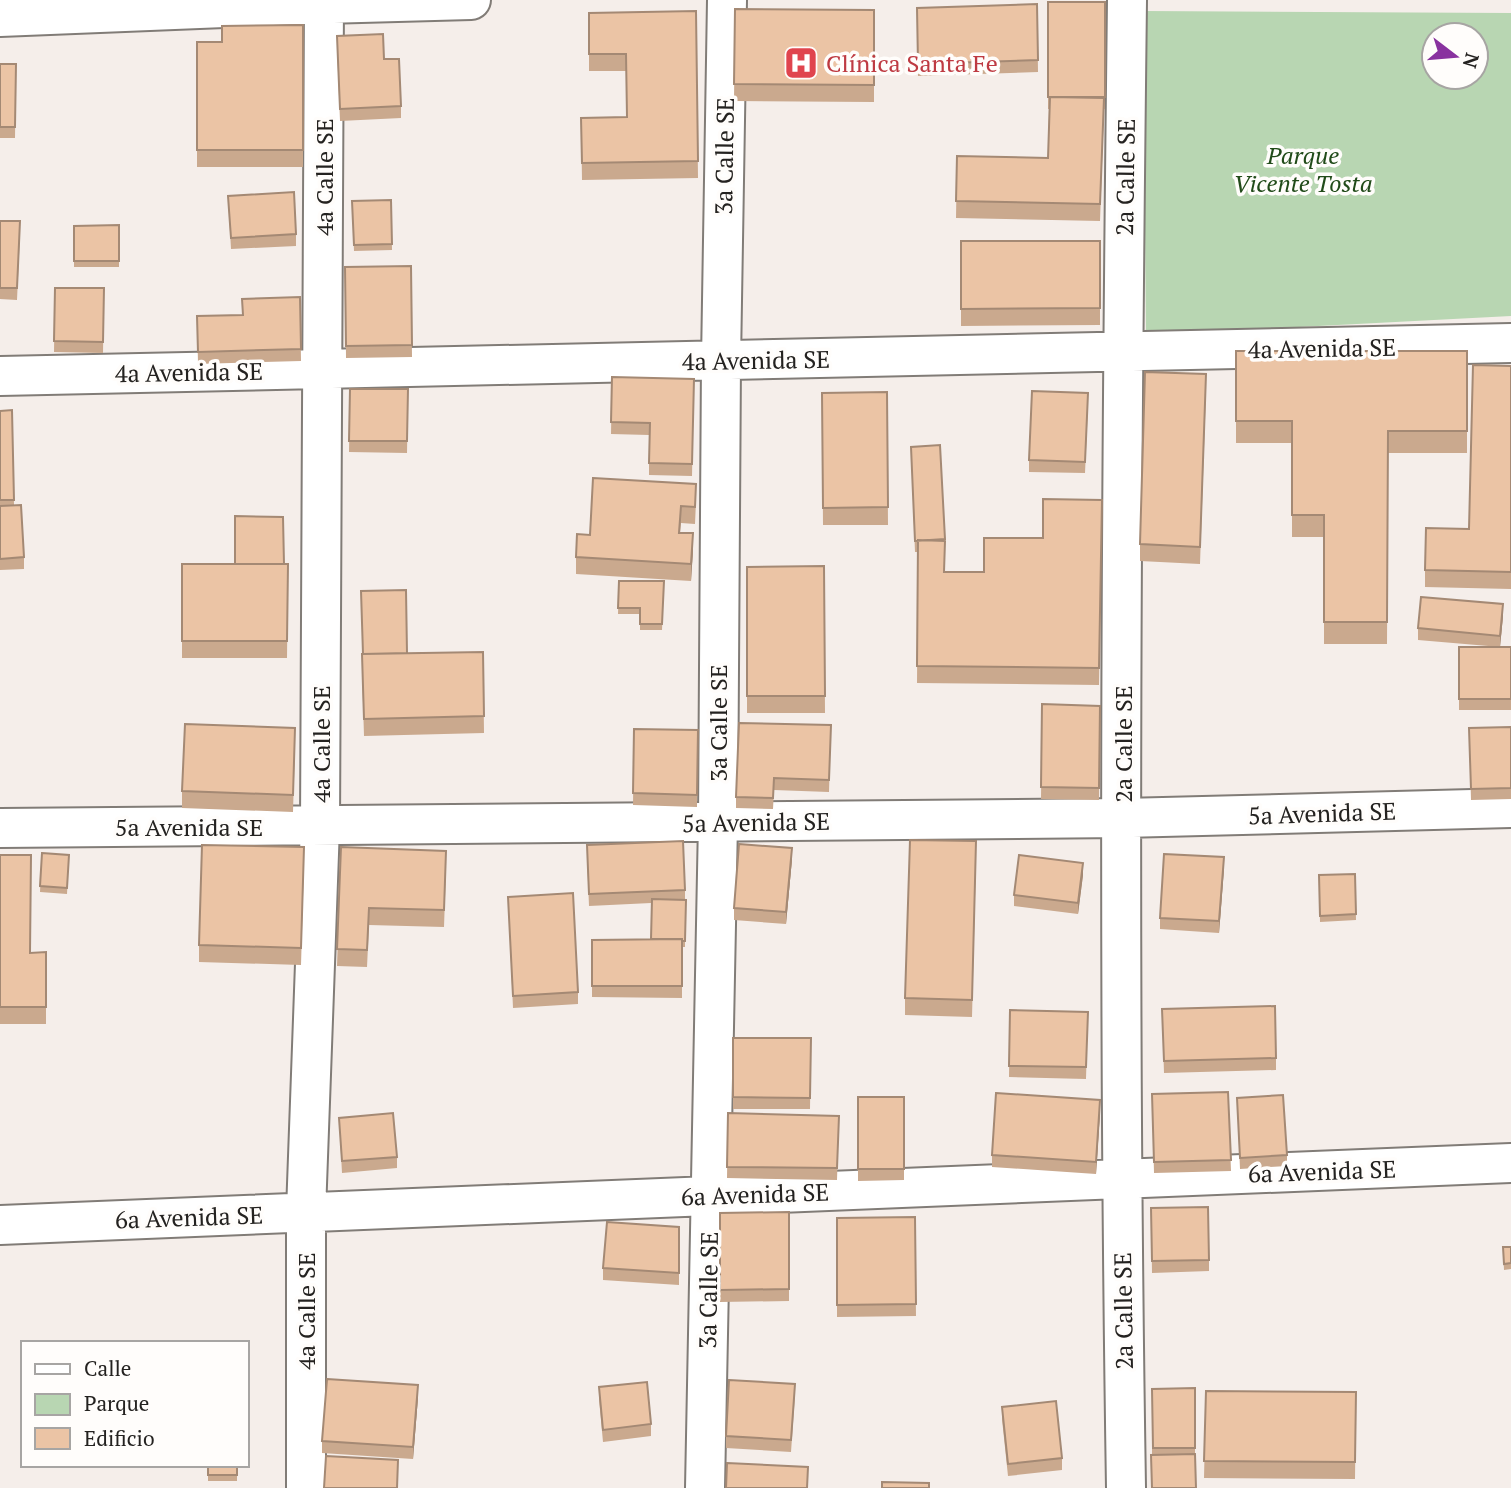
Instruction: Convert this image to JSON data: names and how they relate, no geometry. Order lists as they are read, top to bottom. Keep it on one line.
{"streets":{"street":["3a Calle SE","4a Calle SE","2a Calle SE","4a Avenida SE","5a Avenida SE","6a Avenida SE"]},"crossings":[["3a Calle SE","4a Avenida SE"],["3a Calle SE","5a Avenida SE"],["3a Calle SE","6a Avenida SE"],["4a Calle SE","4a Avenida SE"],["4a Calle SE","5a Avenida SE"],["4a Calle SE","6a Avenida SE"],["2a Calle SE","4a Avenida SE"],["2a Calle SE","5a Avenida SE"],["2a Calle SE","6a Avenida SE"]],"parks":["Parque Vicente Tosta"],"places":{"hospital":["Clínica Santa Fe"]},"legend":["Calle","Parque","Edificio"],"north":"right"}
